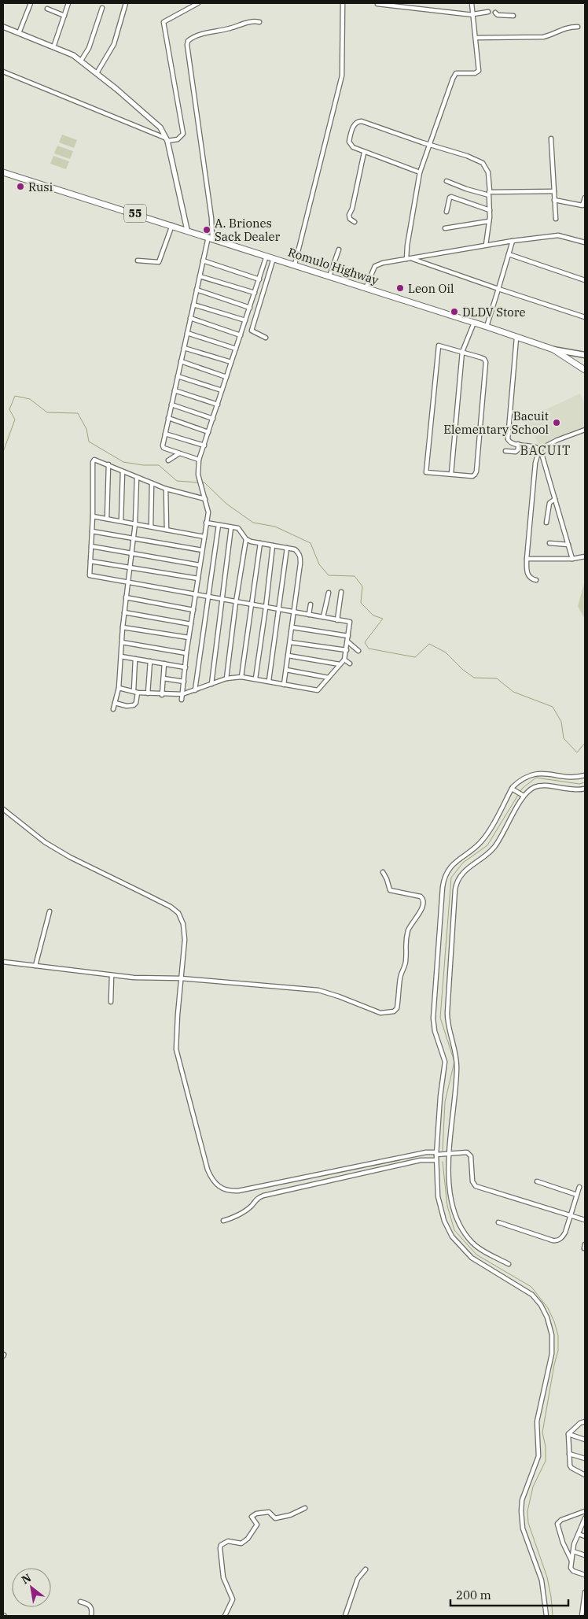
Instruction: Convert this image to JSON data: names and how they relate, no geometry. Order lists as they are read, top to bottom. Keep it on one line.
{"streets":{"highway":["55","Romulo Highway"]},"districts":["BACUIT"],"places":["Rusi","A. Briones Sack Dealer","Leon Oil","DLDV Store","Bacuit Elementary School"],"scale_bar":"200 m","north":"top left"}
